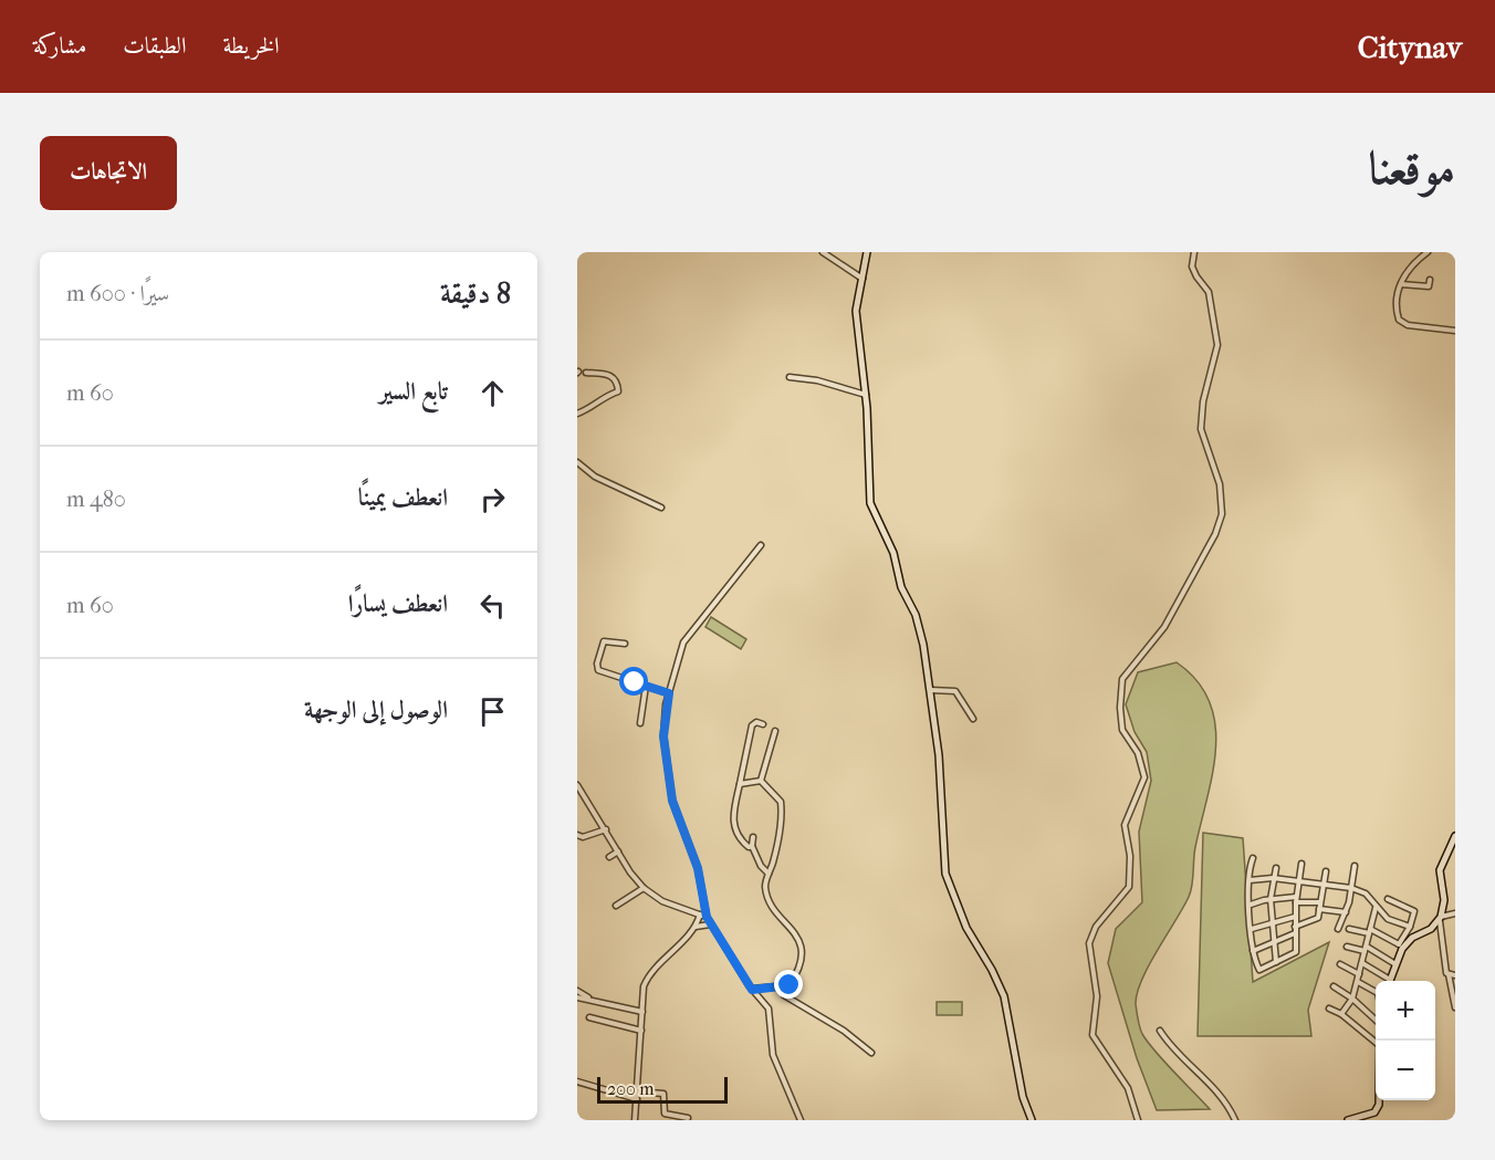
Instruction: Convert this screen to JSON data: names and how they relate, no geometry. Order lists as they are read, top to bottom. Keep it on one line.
{"scale_bar":"200 m","page":{"header":"Citynav","nav":["الخريطة","الطبقات","مشاركة"],"title":"موقعنا","buttons":"الاتجاهات","heading":["8 دقيقة","سيرًا · 600 m"],"list":[["تابع السير","60 m"],["انعطف يمينًا","480 m"],["انعطف يسارًا","60 m"],"الوصول إلى الوجهة"],"map_buttons":["+","−"],"scale":"200 m"}}
